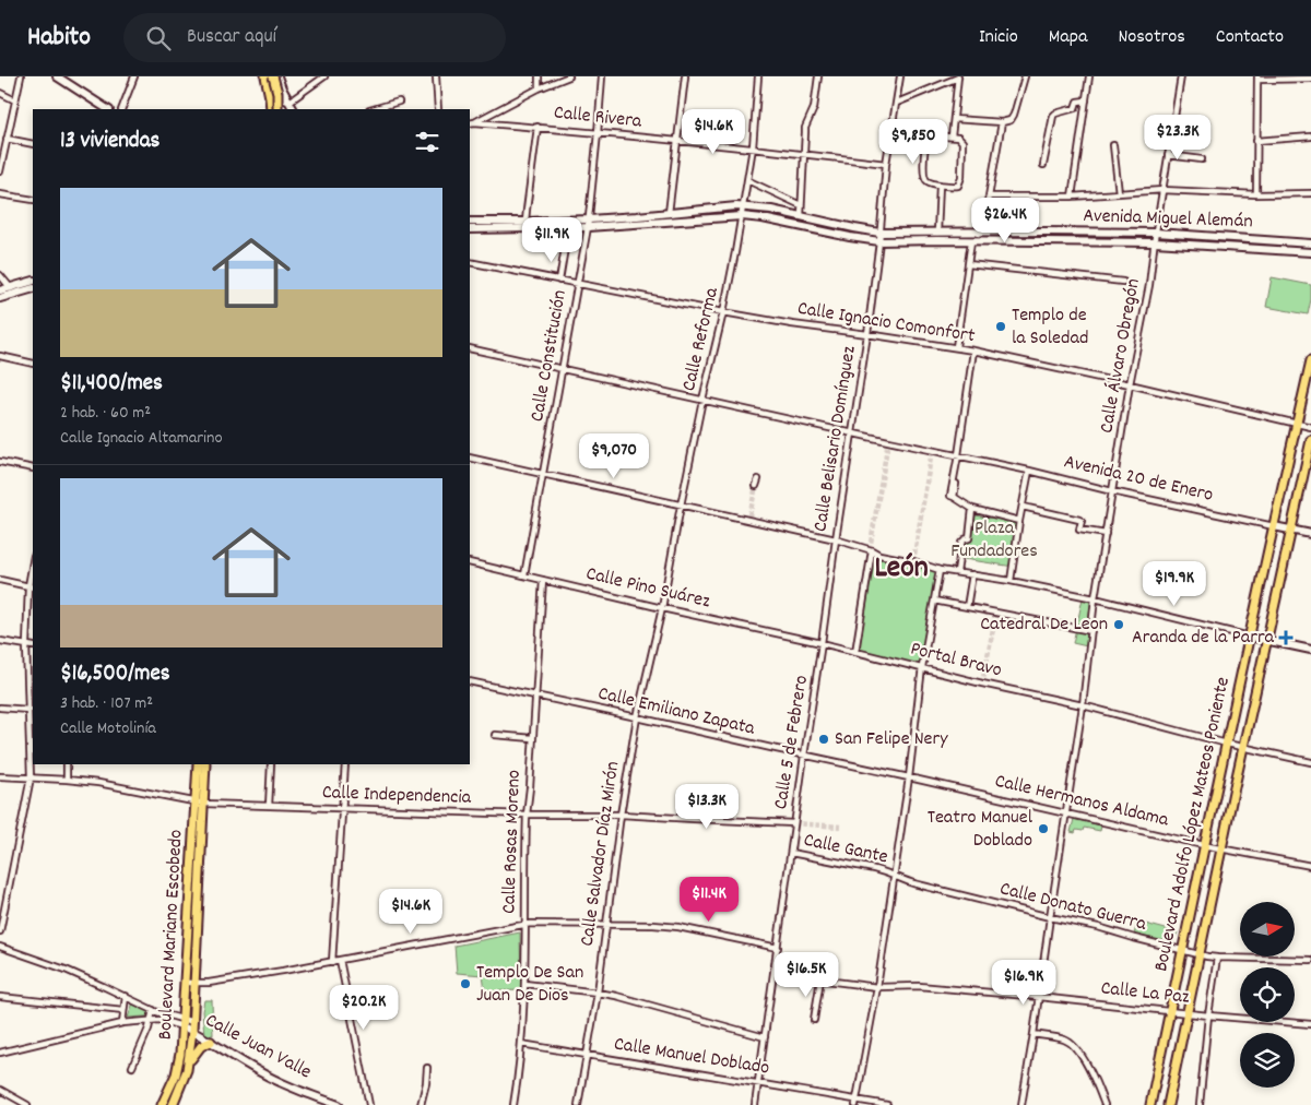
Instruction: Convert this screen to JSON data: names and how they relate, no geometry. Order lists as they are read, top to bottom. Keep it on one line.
{"streets":{"main road":["Avenida Miguel Alemán","Avenida 20 de Enero","Boulevard Adolfo López Mateos Poniente","Boulevard Mariano Escobedo","Calle Juan Valle"],"street":["Calle Rivera","Calle Ignacio Comonfort","Calle Reforma","Calle Constitución","Calle Álvaro Obregón","Calle Belisario Domínguez","Calle Pino Suárez","Portal Bravo","Calle Emiliano Zapata","Calle 5 de Febrero","Calle Independencia","Calle Hermanos Aldama","Calle Rosas Moreno","Calle Gante","Calle Salvador Díaz Mirón","Calle Donato Guerra","Calle La Paz","Calle Manuel Doblado"]},"crossings":[["Calle Rivera","Calle Reforma"],["Calle Rivera","Calle Constitución"],["Calle Rivera","Calle Belisario Domínguez"],["Avenida Miguel Alemán","Calle Reforma"],["Avenida Miguel Alemán","Calle Constitución"],["Avenida Miguel Alemán","Calle Álvaro Obregón"],["Avenida Miguel Alemán","Calle Belisario Domínguez"],["Calle Ignacio Comonfort","Calle Reforma"],["Calle Ignacio Comonfort","Calle Constitución"],["Calle Ignacio Comonfort","Calle Álvaro Obregón"],["Calle Ignacio Comonfort","Calle Belisario Domínguez"],["Calle Ignacio Comonfort","Boulevard Adolfo López Mateos Poniente"],["Calle Reforma","Avenida 20 de Enero"],["Calle Reforma","Calle Pino Suárez"],["Calle Reforma","Calle Salvador Díaz Mirón"],["Calle Constitución","Avenida 20 de Enero"],["Calle Constitución","Calle Pino Suárez"],["Calle Álvaro Obregón","Avenida 20 de Enero"],["Calle Álvaro Obregón","Portal Bravo"],["Calle Álvaro Obregón","Calle Hermanos Aldama"],["Calle Álvaro Obregón","Calle Donato Guerra"],["Calle Álvaro Obregón","Calle La Paz"],["Calle Belisario Domínguez","Avenida 20 de Enero"],["Calle Belisario Domínguez","Calle Pino Suárez"],["Calle Belisario Domínguez","Portal Bravo"],["Calle Belisario Domínguez","Calle 5 de Febrero"],["Avenida 20 de Enero","Boulevard Adolfo López Mateos Poniente"],["Calle Pino Suárez","Portal Bravo"],["Calle Pino Suárez","Calle 5 de Febrero"],["Calle Pino Suárez","Calle Rosas Moreno"],["Calle Pino Suárez","Calle Salvador Díaz Mirón"],["Portal Bravo","Calle 5 de Febrero"],["Portal Bravo","Boulevard Adolfo López Mateos Poniente"],["Calle Emiliano Zapata","Calle 5 de Febrero"],["Calle Emiliano Zapata","Calle Hermanos Aldama"],["Calle Emiliano Zapata","Calle Rosas Moreno"],["Calle Emiliano Zapata","Calle Salvador Díaz Mirón"],["Calle 5 de Febrero","Calle Independencia"],["Calle 5 de Febrero","Calle Gante"],["Calle 5 de Febrero","Calle La Paz"],["Calle 5 de Febrero","Calle Manuel Doblado"],["Calle Independencia","Calle Rosas Moreno"],["Calle Independencia","Calle Salvador Díaz Mirón"],["Calle Independencia","Boulevard Mariano Escobedo"],["Calle Hermanos Aldama","Boulevard Adolfo López Mateos Poniente"],["Boulevard Adolfo López Mateos Poniente","Calle Donato Guerra"],["Boulevard Adolfo López Mateos Poniente","Calle La Paz"],["Calle Rosas Moreno","Calle Manuel Doblado"],["Calle Gante","Calle Donato Guerra"],["Calle Salvador Díaz Mirón","Calle Manuel Doblado"],["Boulevard Mariano Escobedo","Calle Juan Valle"]],"districts":["León"],"parks":["Plaza Fundadores"],"places":{"other":["Templo de la Soledad","Catedral De Leon","San Felipe Nery","Teatro Manuel Doblado","Templo De San Juan De Dios"],"health":["Aranda de la Parra"]},"north":"right","page":{"header":"Habito","search":"Buscar aquí","nav":["Inicio","Mapa","Nosotros","Contacto"],"price":["$14.6K","$23.3K","$9,850","$26.4K","$11.9K","$9,070","$19.9K","$13.3K","$11.4K","$14.6K","$16.5K","$16.9K","$20.2K"],"heading":"13 viviendas","list":[{"name":"$11,400/mes","note":"2 hab. · 60 m² · Calle Ignacio Altamarino"},{"name":"$16,500/mes","note":"3 hab. · 107 m² · Calle Motolinía"}]}}
